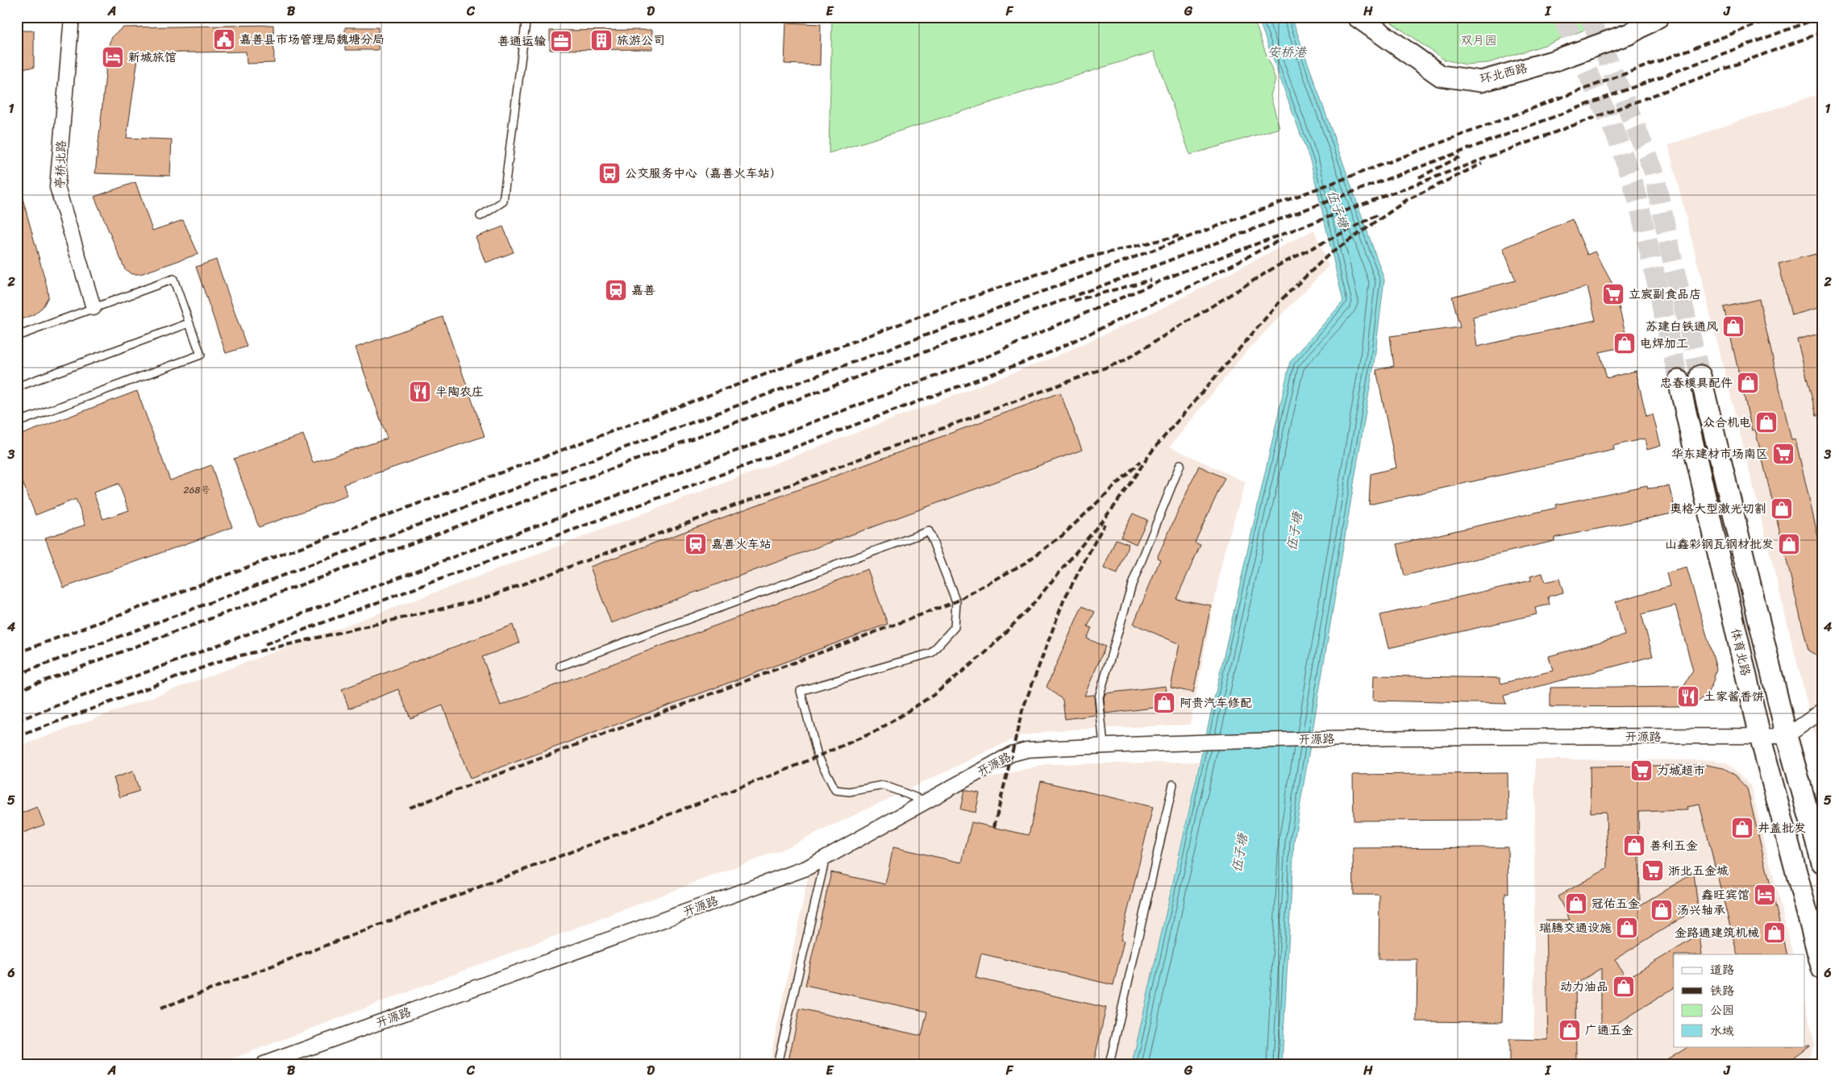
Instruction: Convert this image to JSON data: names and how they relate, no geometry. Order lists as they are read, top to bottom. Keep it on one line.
{"streets":{"main road":["环北西路","体育北路"],"street":["亭桥北路","开源路"]},"crossings":[["体育北路","开源路"]],"water":["安桥港","伍子塘"],"parks":["双月园"],"places":{"public building":["嘉善县市场管理局魏塘分局"],"building":["旅游公司"],"office":["善通运输"],"hotel":["新城旅馆","鑫旺宾馆"],"bus stop":["公交服务中心（嘉善火车站）"],"station":["嘉善","嘉善火车站"],"supermarket":["立宸副食品店","华东建材市场南区","力城超市","浙北五金城"],"shop":["苏建白铁通风","电焊加工","忠春模具配件","众合机电","奥格大型激光切割","山鑫彩钢瓦钢材批发","阿贵汽车修配","井盖批发","善利五金","冠佑五金","汤兴轴承","瑞腾交通设施","金路通建筑机械","动力油品","广通五金"],"restaurant":["半陶农庄","土家酱香饼"]},"house_numbers":["268号"],"legend":["道路","铁路","公园","水域"],"grid":{"columns":["A","B","C","D","E","F","G","H","I","J"],"rows":["1","2","3","4","5","6"]}}
